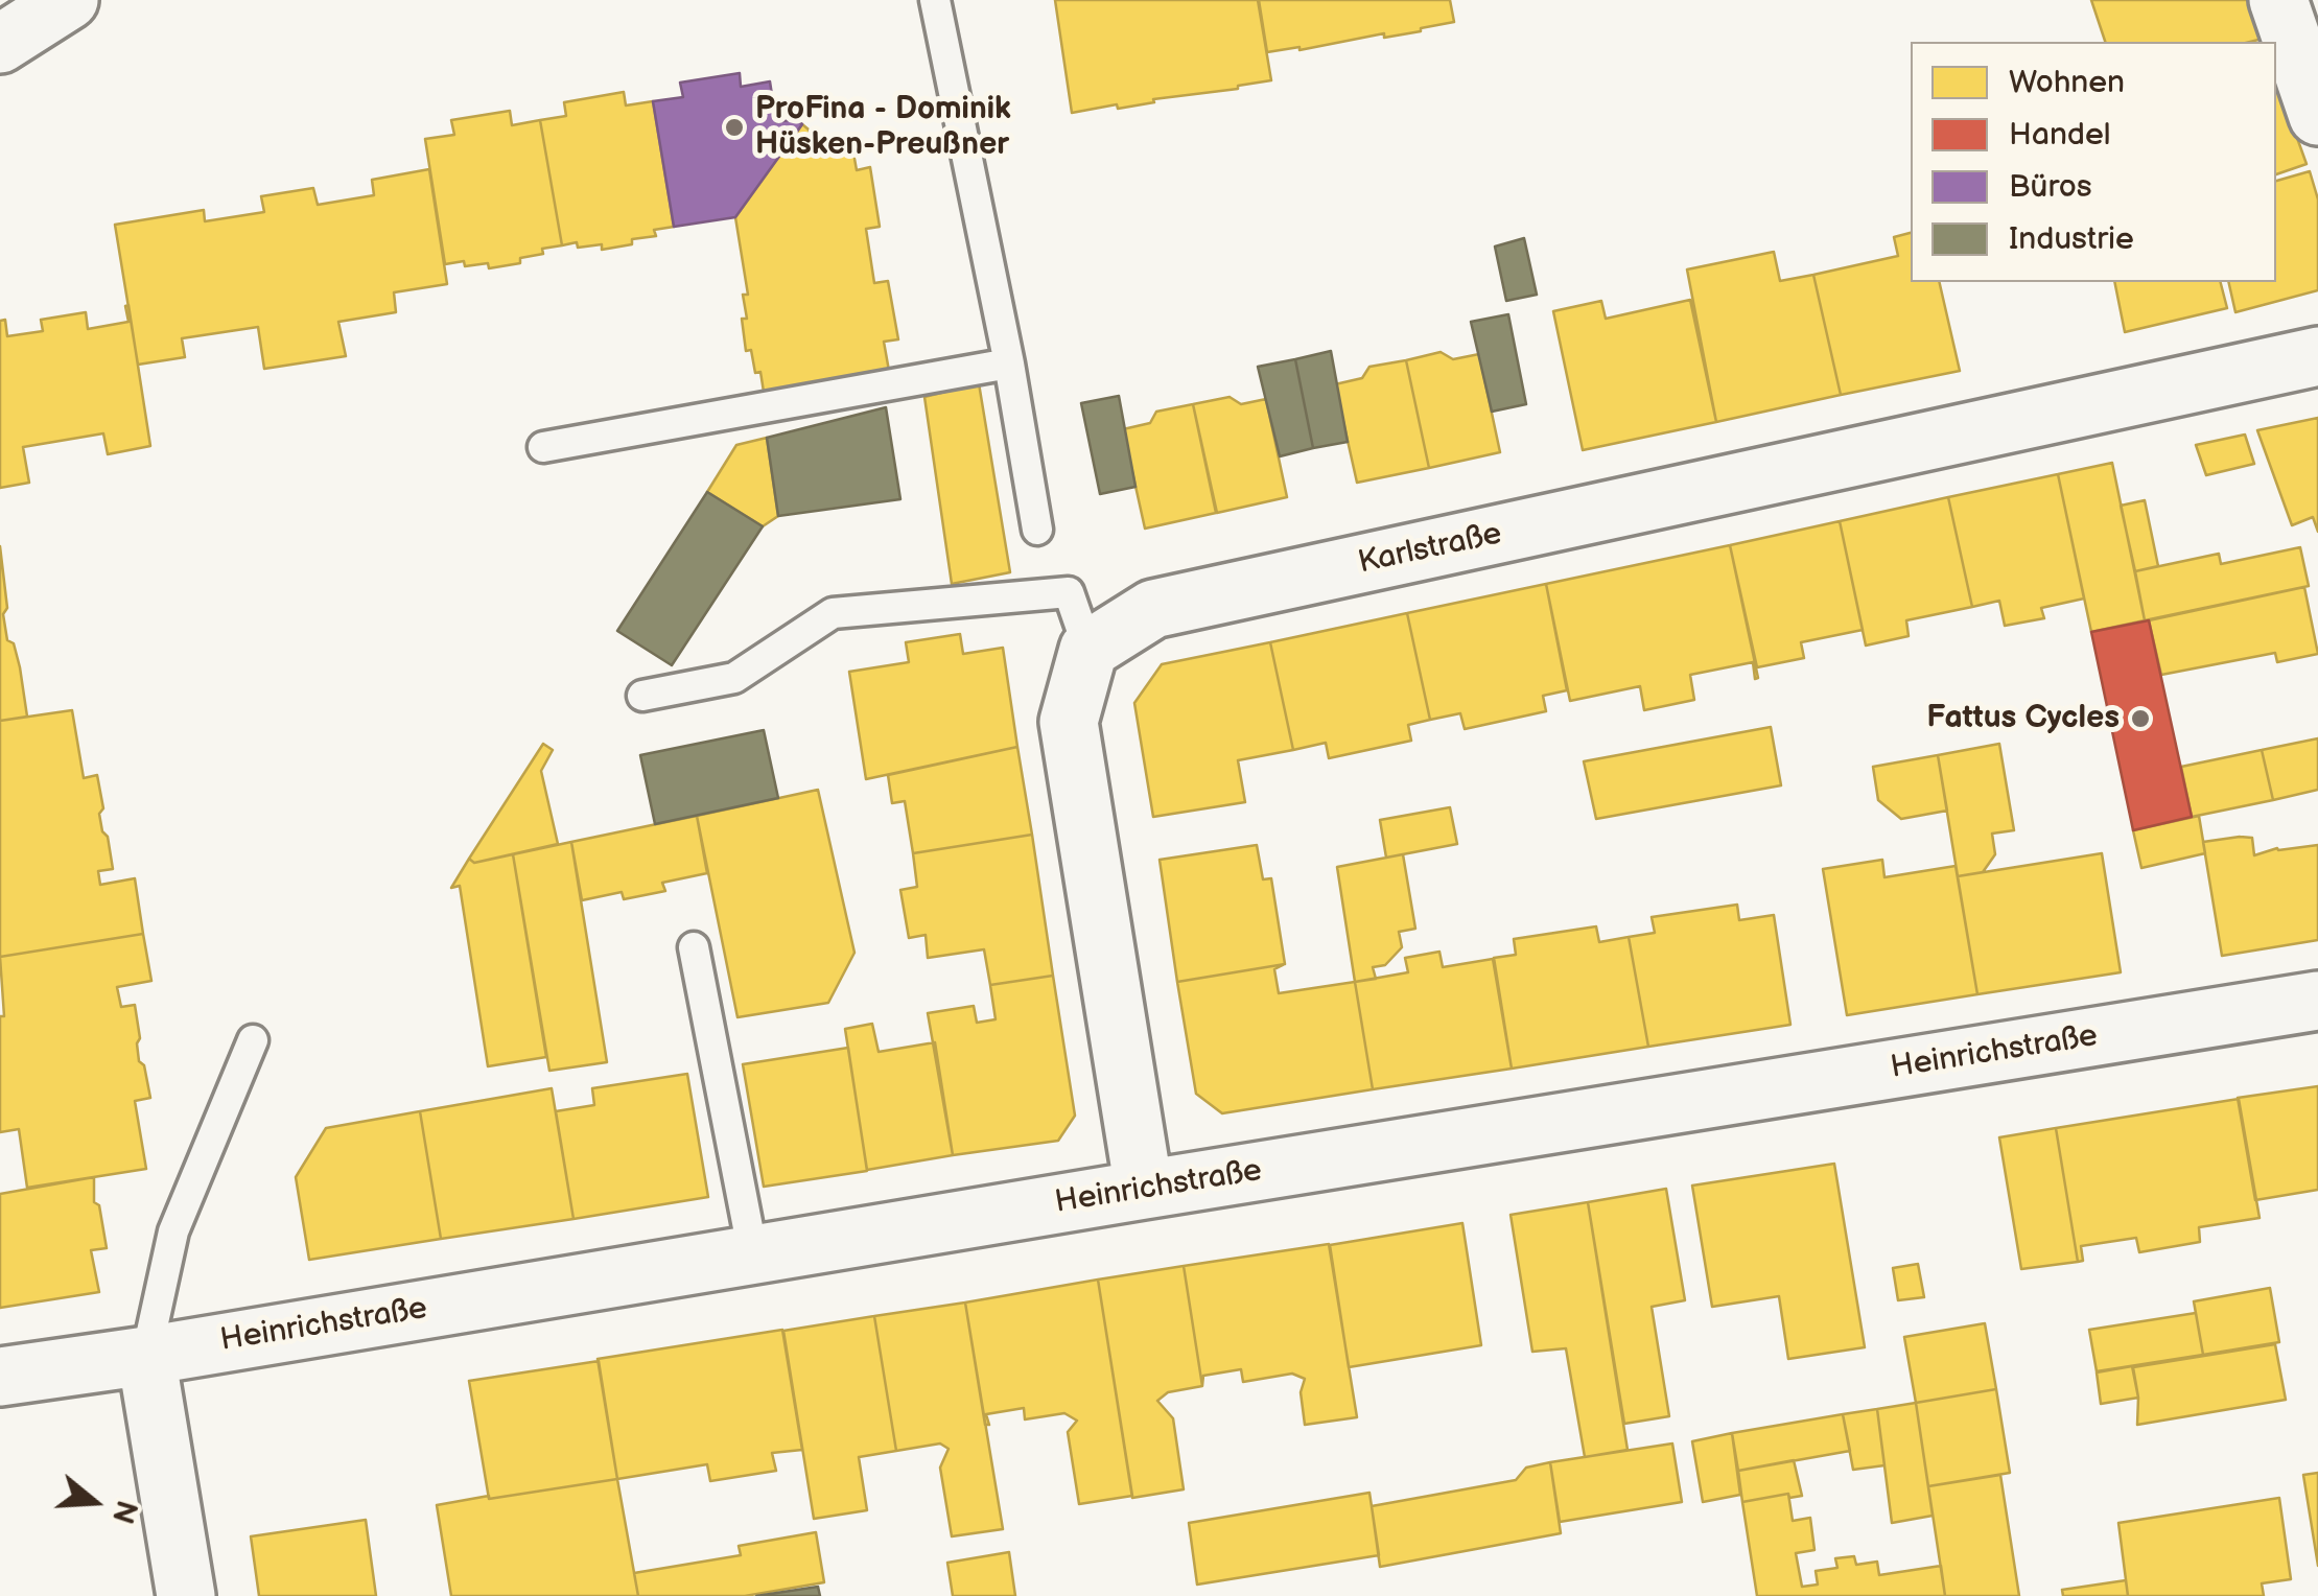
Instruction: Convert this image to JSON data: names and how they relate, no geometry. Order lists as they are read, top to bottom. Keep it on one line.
{"streets":{"street":["Karlstraße","Heinrichstraße"]},"places":["ProFina - Dominik Hüsken-Preußner","Fattus Cycles"],"legend":["Wohnen","Handel","Büros","Industrie"],"north":"right"}
